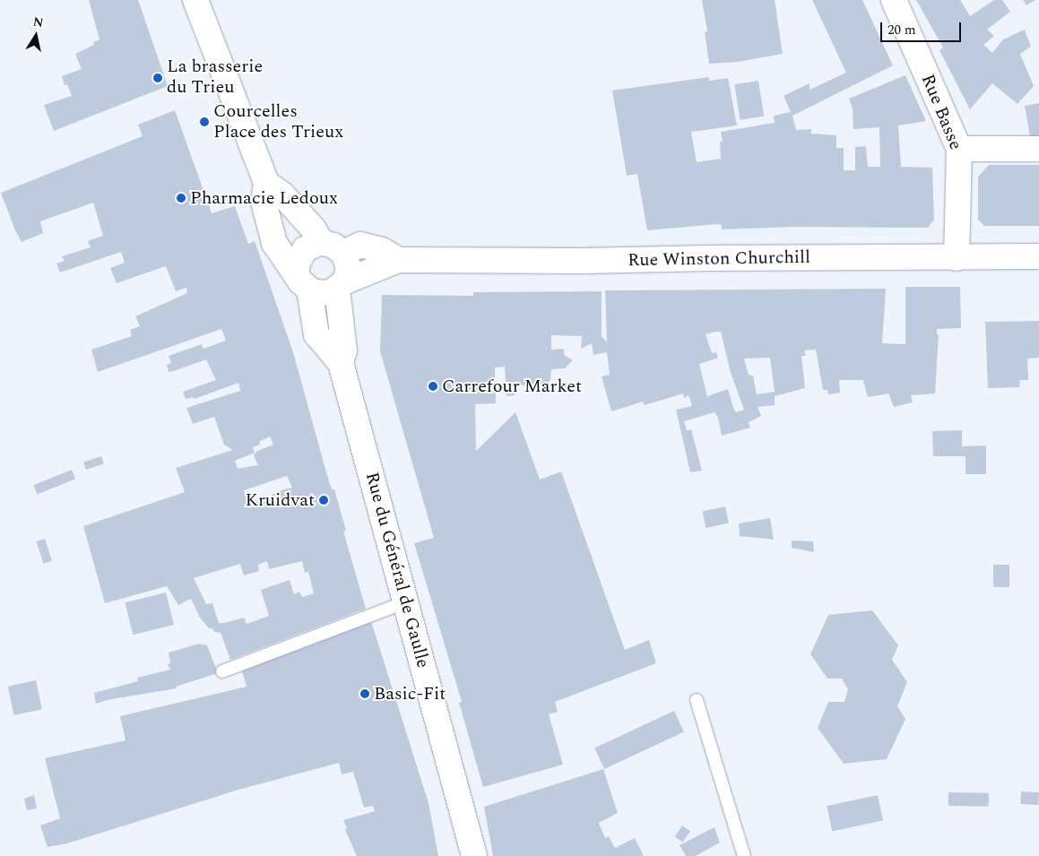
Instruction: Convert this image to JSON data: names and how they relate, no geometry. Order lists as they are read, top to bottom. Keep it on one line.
{"streets":{"main road":["Rue Basse","Rue Winston Churchill","Rue du Général de Gaulle"]},"crossings":[["Rue Basse","Rue Winston Churchill"]],"places":["La brasserie du Trieu","Courcelles Place des Trieux","Pharmacie Ledoux","Carrefour Market","Kruidvat","Basic-Fit"],"scale_bar":"20 m","north":"top"}
